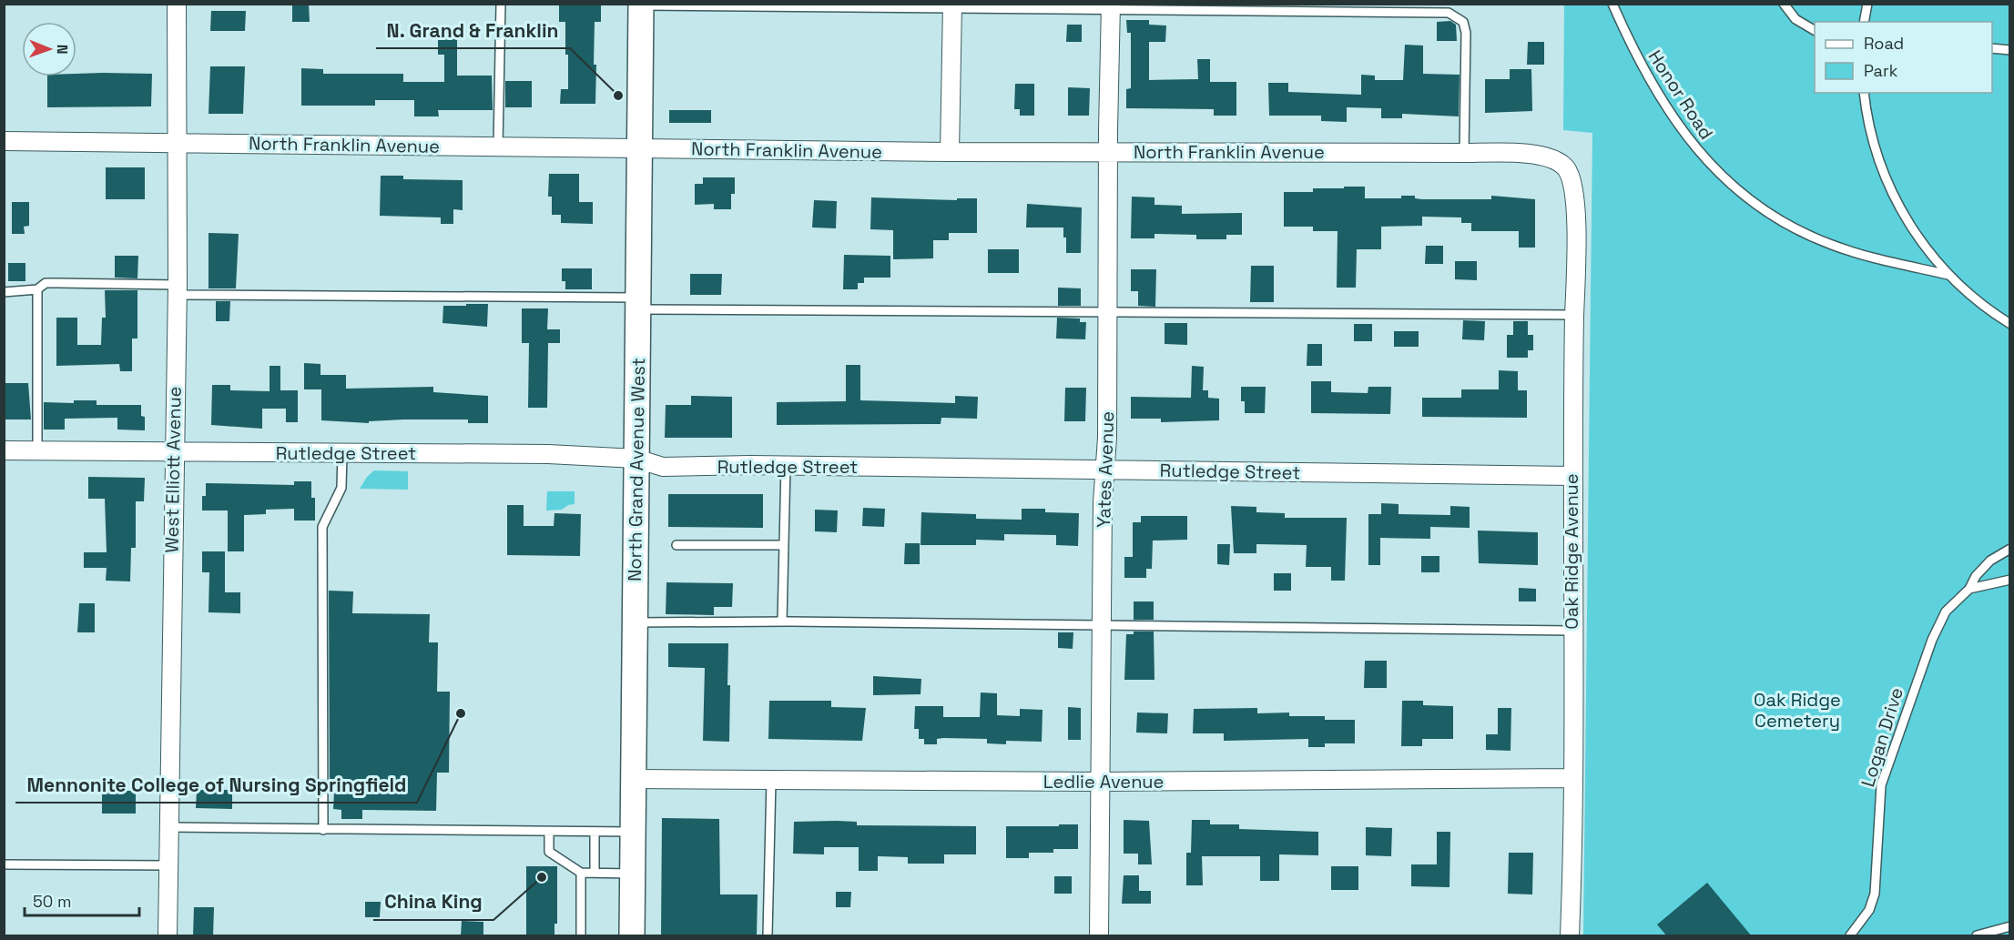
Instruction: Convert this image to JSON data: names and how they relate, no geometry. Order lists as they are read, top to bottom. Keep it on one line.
{"streets":{"main road":["North Grand Avenue West"],"street":["North Franklin Avenue","Rutledge Street","West Elliott Avenue","Yates Avenue","Oak Ridge Avenue","Ledlie Avenue"],"lane":["Honor Road","Logan Drive"]},"crossings":[["North Franklin Avenue","West Elliott Avenue"],["North Franklin Avenue","North Grand Avenue West"],["North Franklin Avenue","Yates Avenue"],["North Franklin Avenue","Oak Ridge Avenue"],["Rutledge Street","West Elliott Avenue"],["Rutledge Street","North Grand Avenue West"],["Rutledge Street","Yates Avenue"],["Rutledge Street","Oak Ridge Avenue"],["North Grand Avenue West","Ledlie Avenue"],["Yates Avenue","Ledlie Avenue"],["Oak Ridge Avenue","Ledlie Avenue"]],"parks":["Oak Ridge Cemetery"],"places":["N. Grand & Franklin","Mennonite College of Nursing Springfield","China King"],"legend":["Road","Park"],"scale_bar":"50 m","north":"right"}
